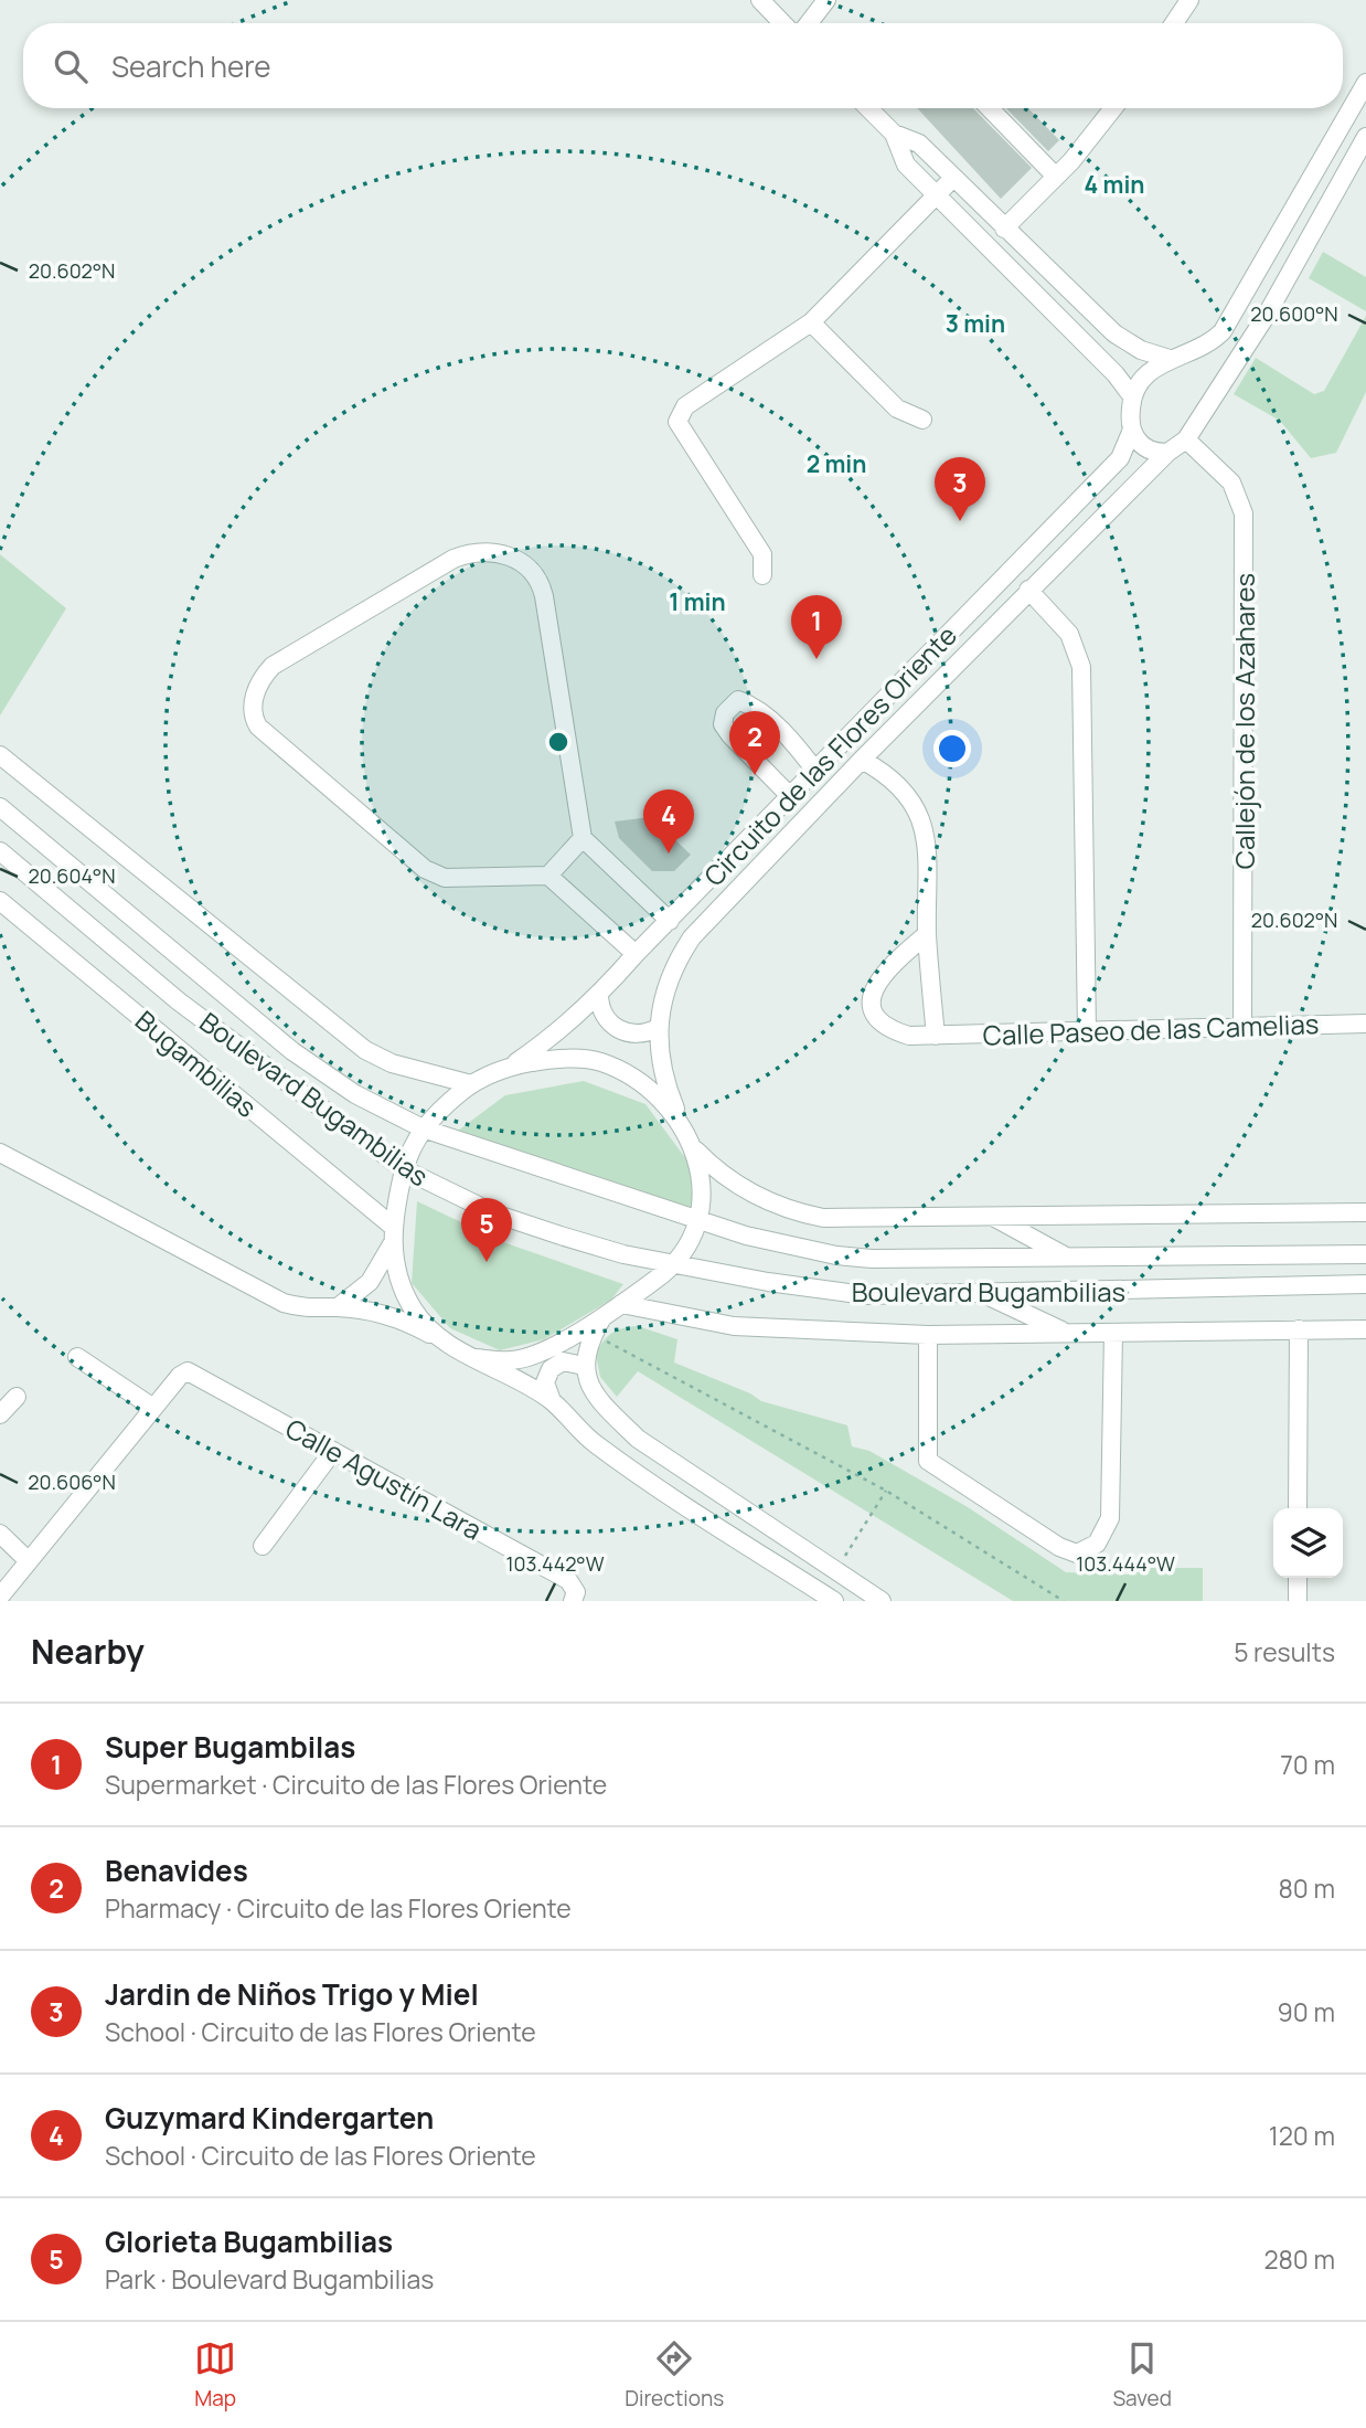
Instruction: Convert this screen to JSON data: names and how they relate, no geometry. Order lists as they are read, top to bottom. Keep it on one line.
{"streets":{"street":["Callejón de los Azahares","Circuito de las Flores Oriente","Calle Paseo de las Camelias","Bugambilias","Boulevard Bugambilias","Calle Agustín Lara"]},"crossings":[["Callejón de los Azahares","Circuito de las Flores Oriente"],["Callejón de los Azahares","Calle Paseo de las Camelias"]],"page":{"search":"Search here","pins":["3","1","2","4","5"],"heading":["Nearby","5 results"],"list":[{"mark":"1","name":"Super Bugambilas","note":"Supermarket · Circuito de las Flores Oriente","value":"70 m"},{"mark":"2","name":"Benavides","note":"Pharmacy · Circuito de las Flores Oriente","value":"80 m"},{"mark":"3","name":"Jardin de Niños Trigo y Miel","note":"School · Circuito de las Flores Oriente","value":"90 m"},{"mark":"4","name":"Guzymard Kindergarten","note":"School · Circuito de las Flores Oriente","value":"120 m"},{"mark":"5","name":"Glorieta Bugambilias","note":"Park · Boulevard Bugambilias","value":"280 m"}],"nav":["Map","Directions","Saved"]},"coordinates":["20.602°N","20.600°N","20.604°N","20.606°N","103.442°W","103.444°W"],"rings":["4 min","3 min","2 min","1 min"]}
